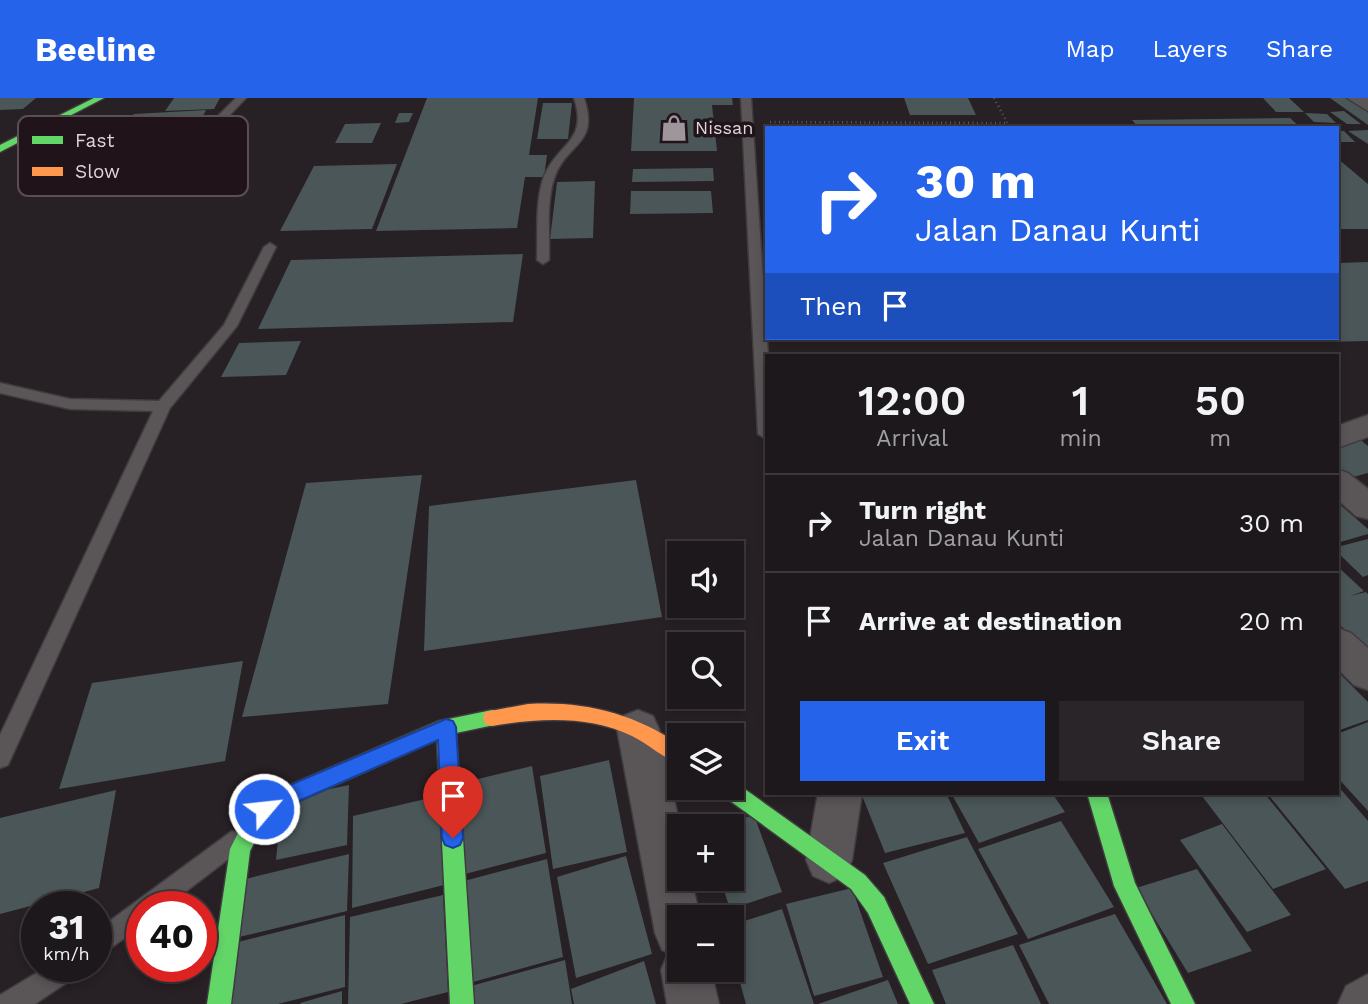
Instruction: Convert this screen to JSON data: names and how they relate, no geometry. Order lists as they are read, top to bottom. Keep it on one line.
{"places":{"shop":["Nissan"]},"legend":["Fast","Slow"],"page":{"header":"Beeline","nav":["Map","Layers","Share"],"turn":["30 m","Jalan Danau Kunti"],"then":"Then","eta":["12:00","Arrival","1","min","50","m"],"list":[{"name":"Turn right","note":"Jalan Danau Kunti","value":"30 m"},{"name":"Arrive at destination","value":"20 m"}],"map_buttons":["+","−"],"buttons":["Exit","Share"],"speed":"31 km/h","limit":"40"}}
